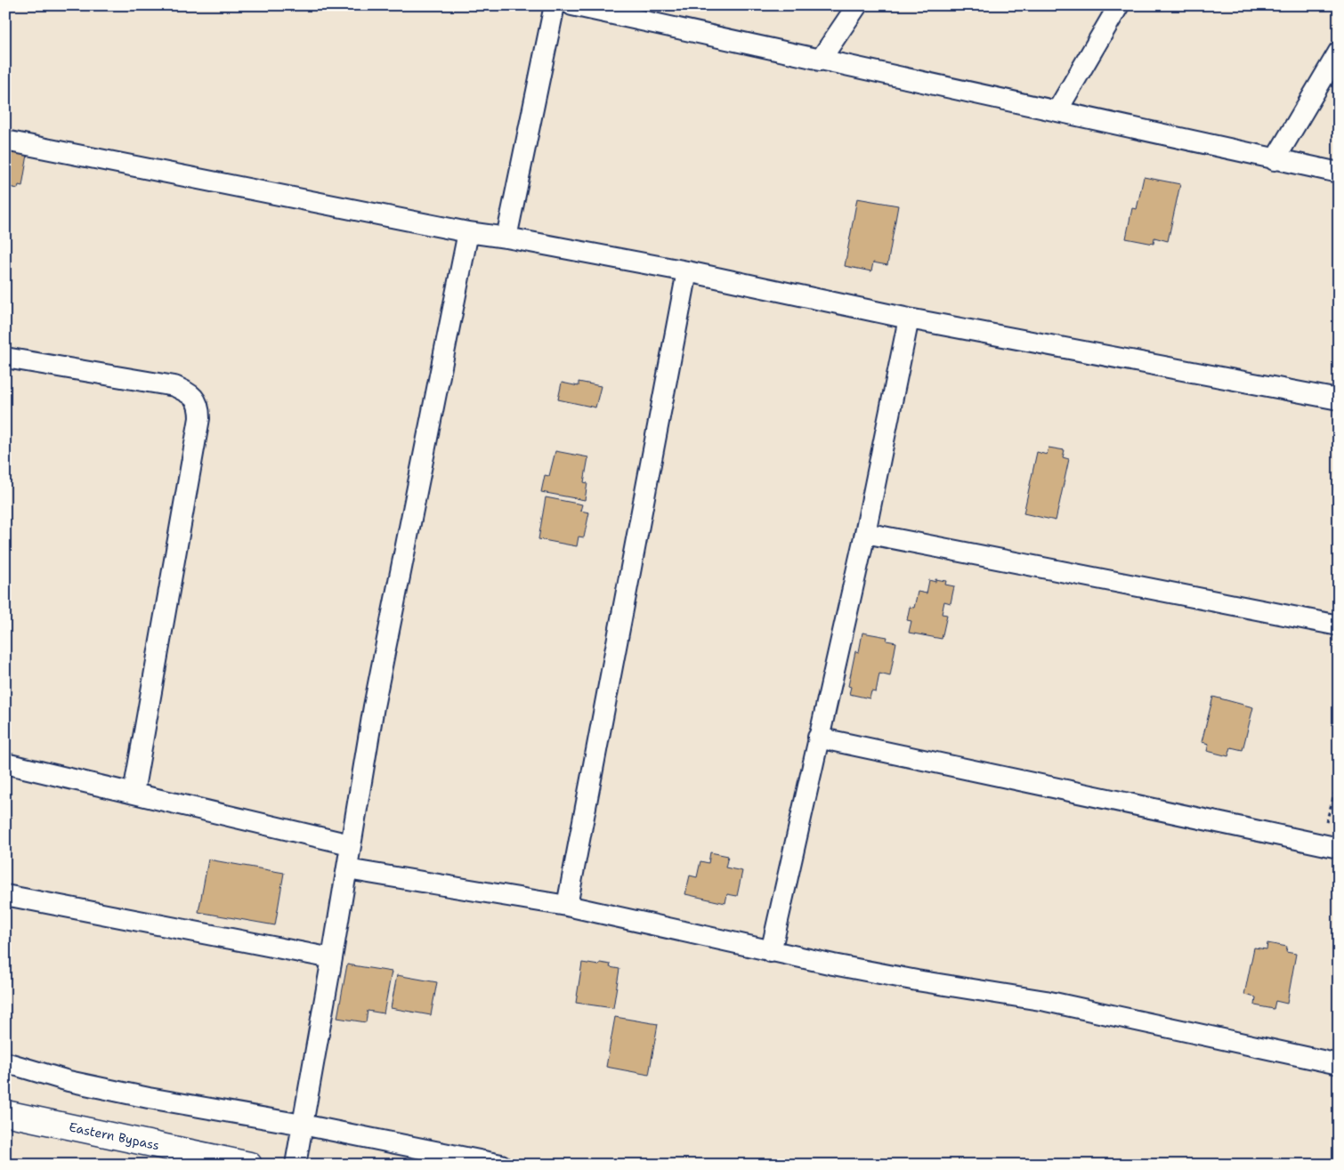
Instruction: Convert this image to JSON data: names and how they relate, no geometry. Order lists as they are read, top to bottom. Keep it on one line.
{"streets":{"main road":["Eastern Bypass"]}}
